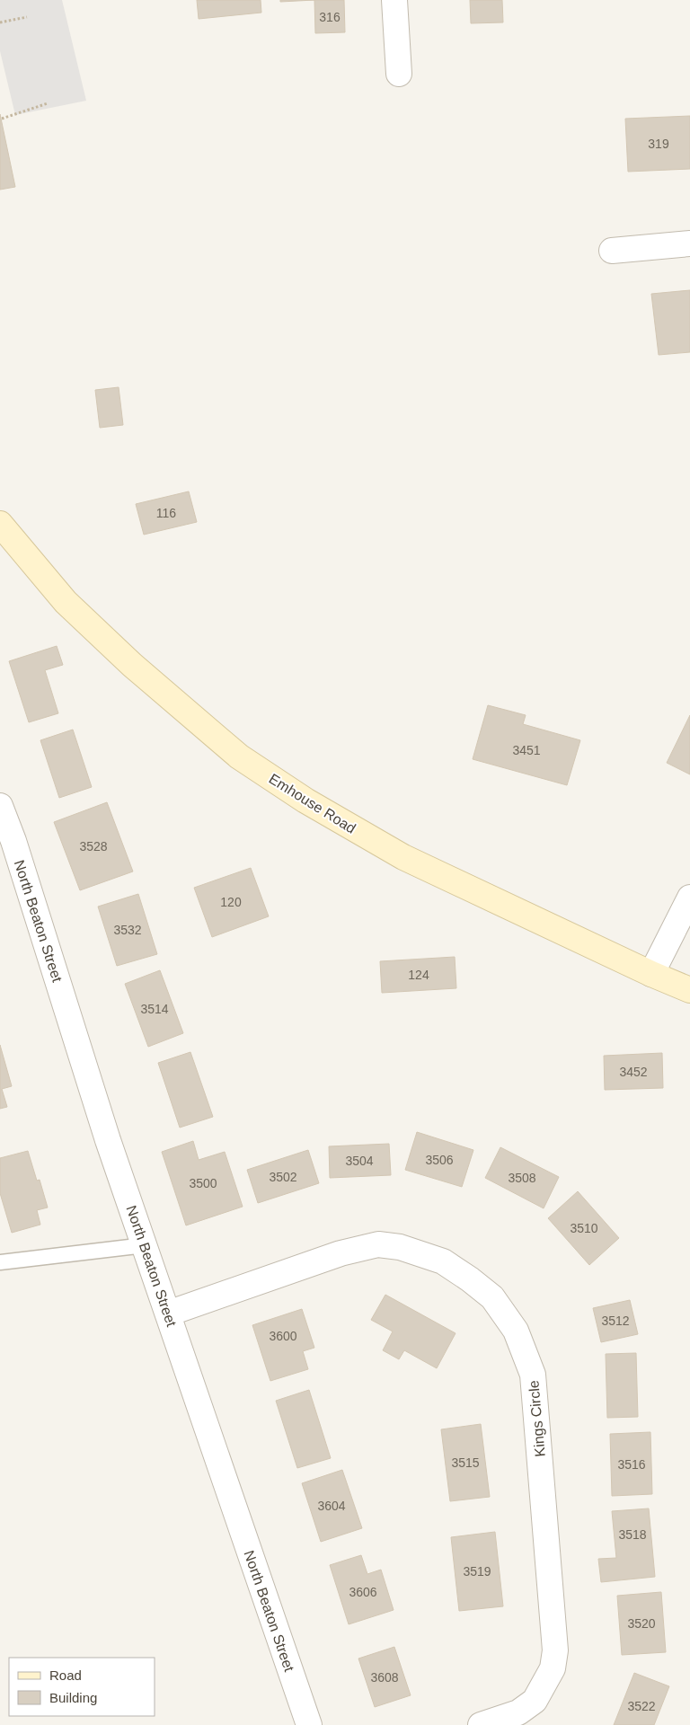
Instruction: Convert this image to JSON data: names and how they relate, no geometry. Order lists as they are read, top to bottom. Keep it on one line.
{"streets":{"main road":["Emhouse Road"],"street":["North Beaton Street","Kings Circle"]},"crossings":[["North Beaton Street","Kings Circle"]],"house_numbers":["316","319","116","3451","3528","120","3532","124","3514","3452","3506","3504","3502","3508","3500","3510","3512","3600","3515","3516","3604","3518","3519","3606","3520","3608","3522"],"legend":["Road","Building"]}
